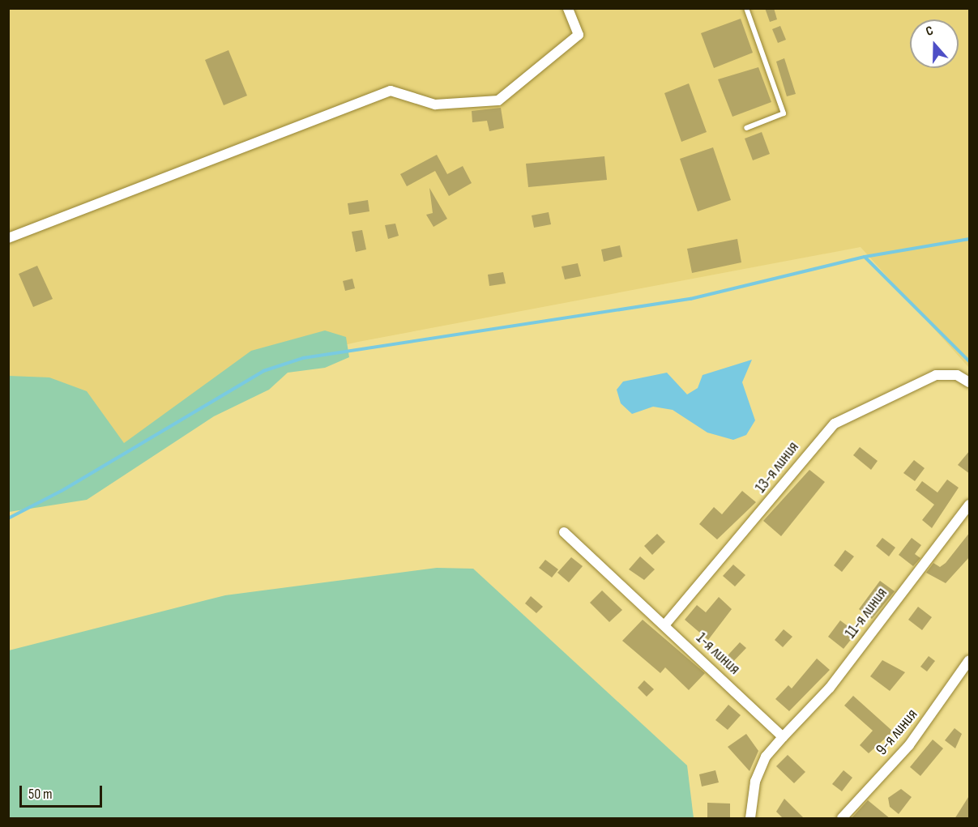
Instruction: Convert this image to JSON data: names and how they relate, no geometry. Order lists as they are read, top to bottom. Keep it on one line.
{"streets":{"street":["13-я линия","11-я линия","1-я линия","9-я линия"]},"crossings":[["13-я линия","1-я линия"],["11-я линия","1-я линия"]],"scale_bar":"50 m","north":"top"}
